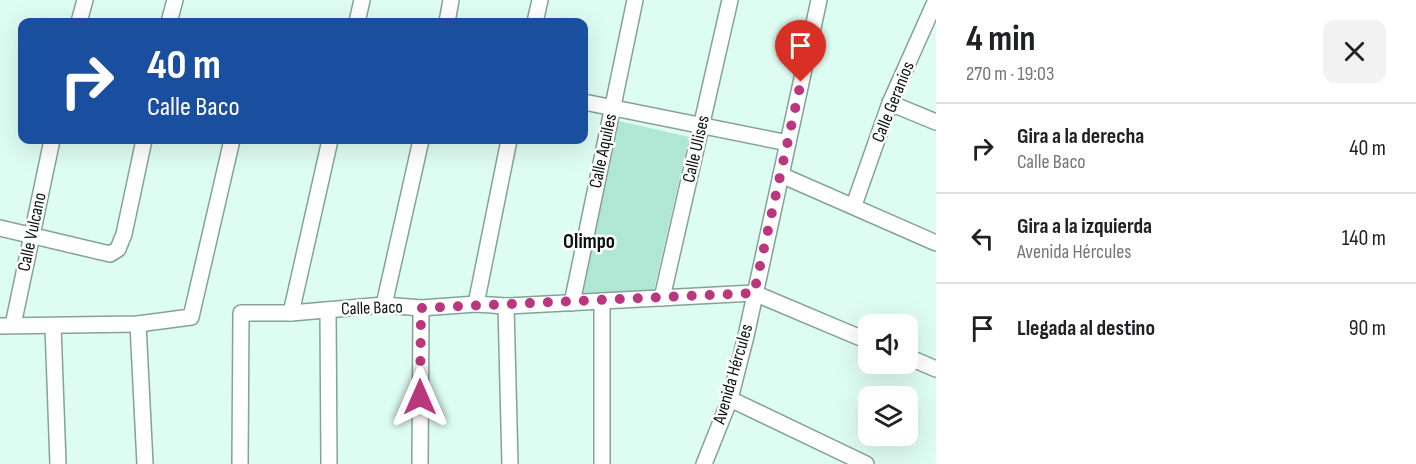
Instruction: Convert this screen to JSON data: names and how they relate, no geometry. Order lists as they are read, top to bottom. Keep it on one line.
{"streets":{"street":["Calle Geranios","Calle Ulises","Calle Aquiles","Calle Vulcano","Calle Baco","Avenida Hércules"]},"crossings":[["Calle Ulises","Calle Baco"],["Calle Aquiles","Calle Baco"],["Calle Baco","Avenida Hércules"]],"districts":["Olimpo"],"page":{"heading":["4 min","270 m · 19:03"],"turn":["40 m","Calle Baco"],"list":[{"name":"Gira a la derecha","note":"Calle Baco","value":"40 m"},{"name":"Gira a la izquierda","note":"Avenida Hércules","value":"140 m"},{"name":"Llegada al destino","value":"90 m"}]}}
